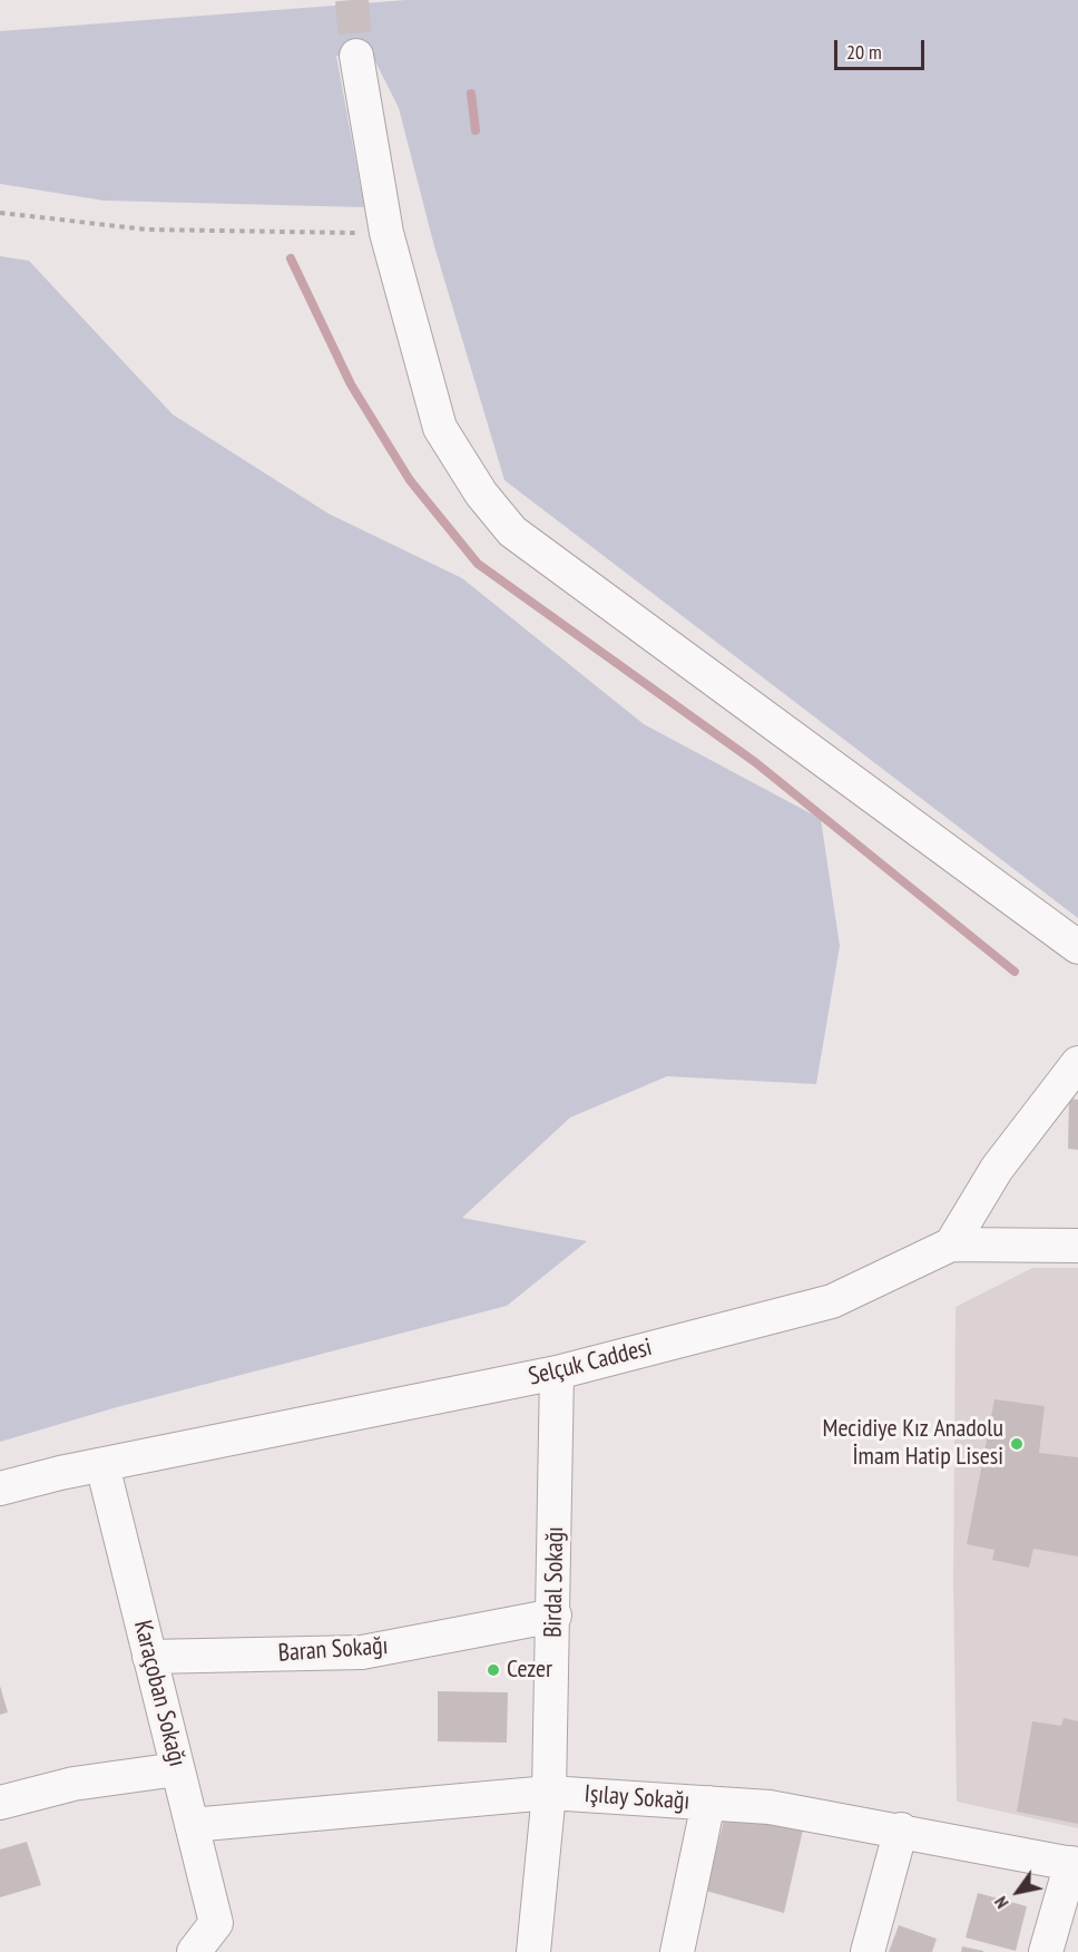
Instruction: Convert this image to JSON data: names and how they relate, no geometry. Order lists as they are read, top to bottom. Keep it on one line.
{"streets":{"street":["Selçuk Caddesi","Birdal Sokağı","Baran Sokağı","Karaçoban Sokağı","Işılay Sokağı"]},"crossings":[["Selçuk Caddesi","Birdal Sokağı"],["Selçuk Caddesi","Karaçoban Sokağı"],["Birdal Sokağı","Baran Sokağı"],["Birdal Sokağı","Işılay Sokağı"],["Baran Sokağı","Karaçoban Sokağı"],["Karaçoban Sokağı","Işılay Sokağı"]],"places":["Mecidiye Kız Anadolu İmam Hatip Lisesi","Cezer"],"scale_bar":"20 m","north":"bottom left"}
